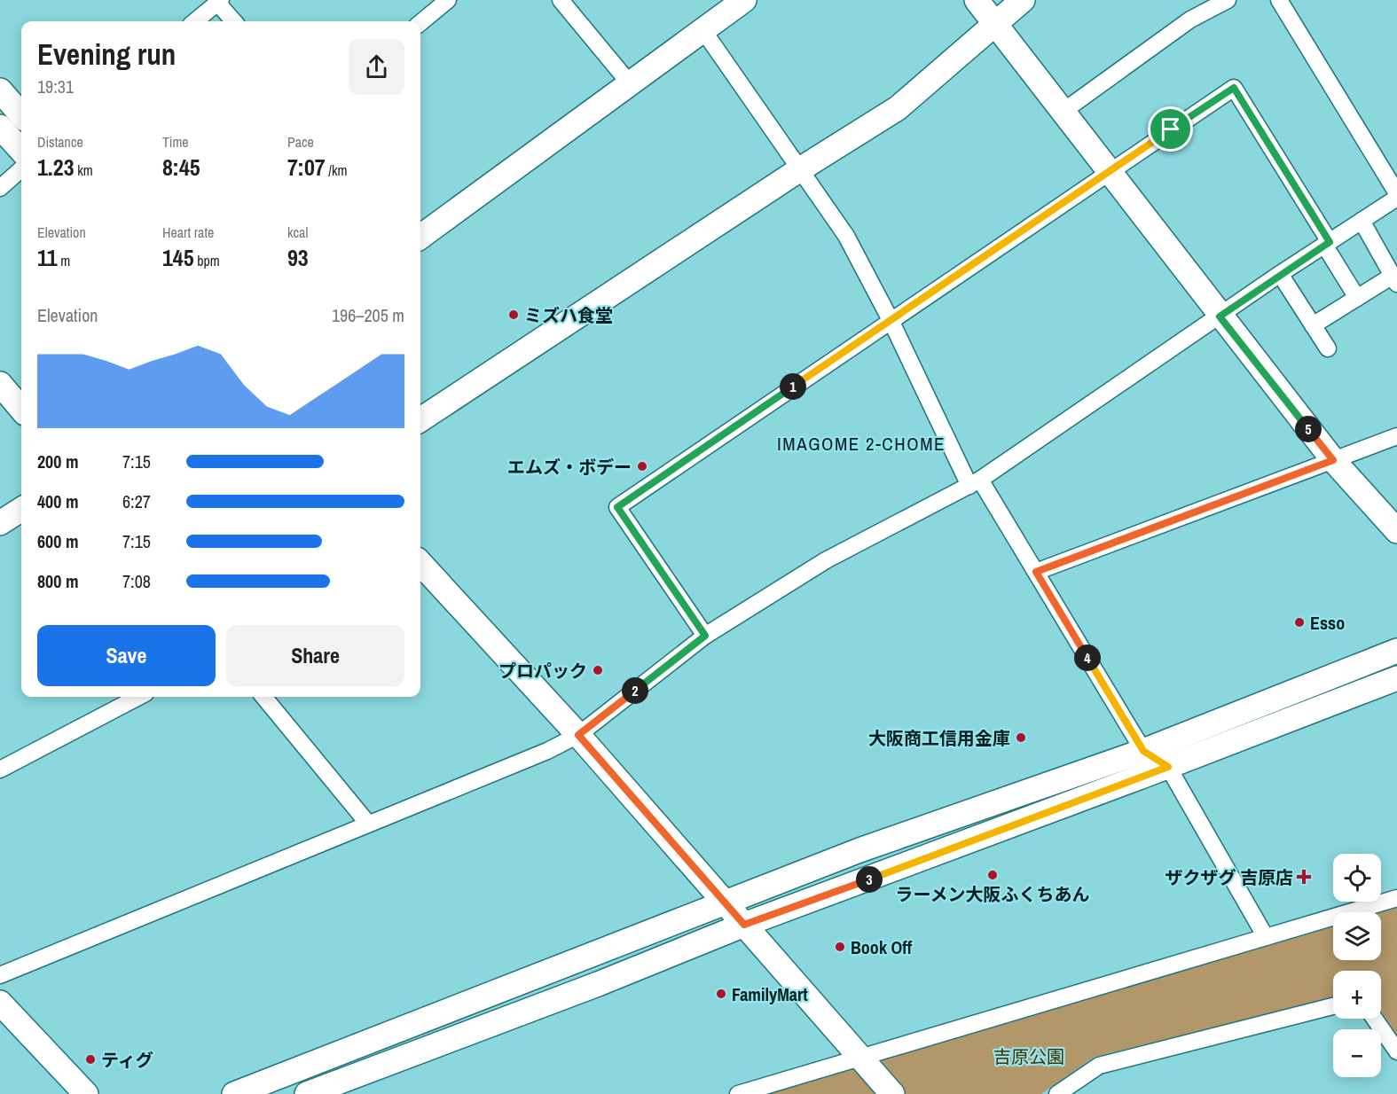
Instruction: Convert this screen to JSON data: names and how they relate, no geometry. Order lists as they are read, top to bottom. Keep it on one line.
{"districts":["IMAGOME 2-CHOME"],"parks":["吉原公園"],"places":{"other":["ミズハ食堂","エムズ・ボデー","Esso","プロパック","大阪商工信用金庫","ラーメン大阪ふくちあん","Book Off","FamilyMart","ティグ"],"health":["ザクザグ 吉原店"]},"page":{"heading":["Evening run","19:31"],"stats":[["Distance","1.23 km"],["Time","8:45"],["Pace","7:07 /km"],["Elevation","11 m"],["Heart rate","145 bpm"],["kcal","93"]],"chart":["Elevation","196–205 m"],"pins":["1","5","4","2","3"],"list":[{"name":"200 m","note":"7:15"},{"name":"400 m","note":"6:27"},{"name":"600 m","note":"7:15"},{"name":"800 m","note":"7:08"}],"buttons":["Save","Share"],"map_buttons":["+","−"]}}
